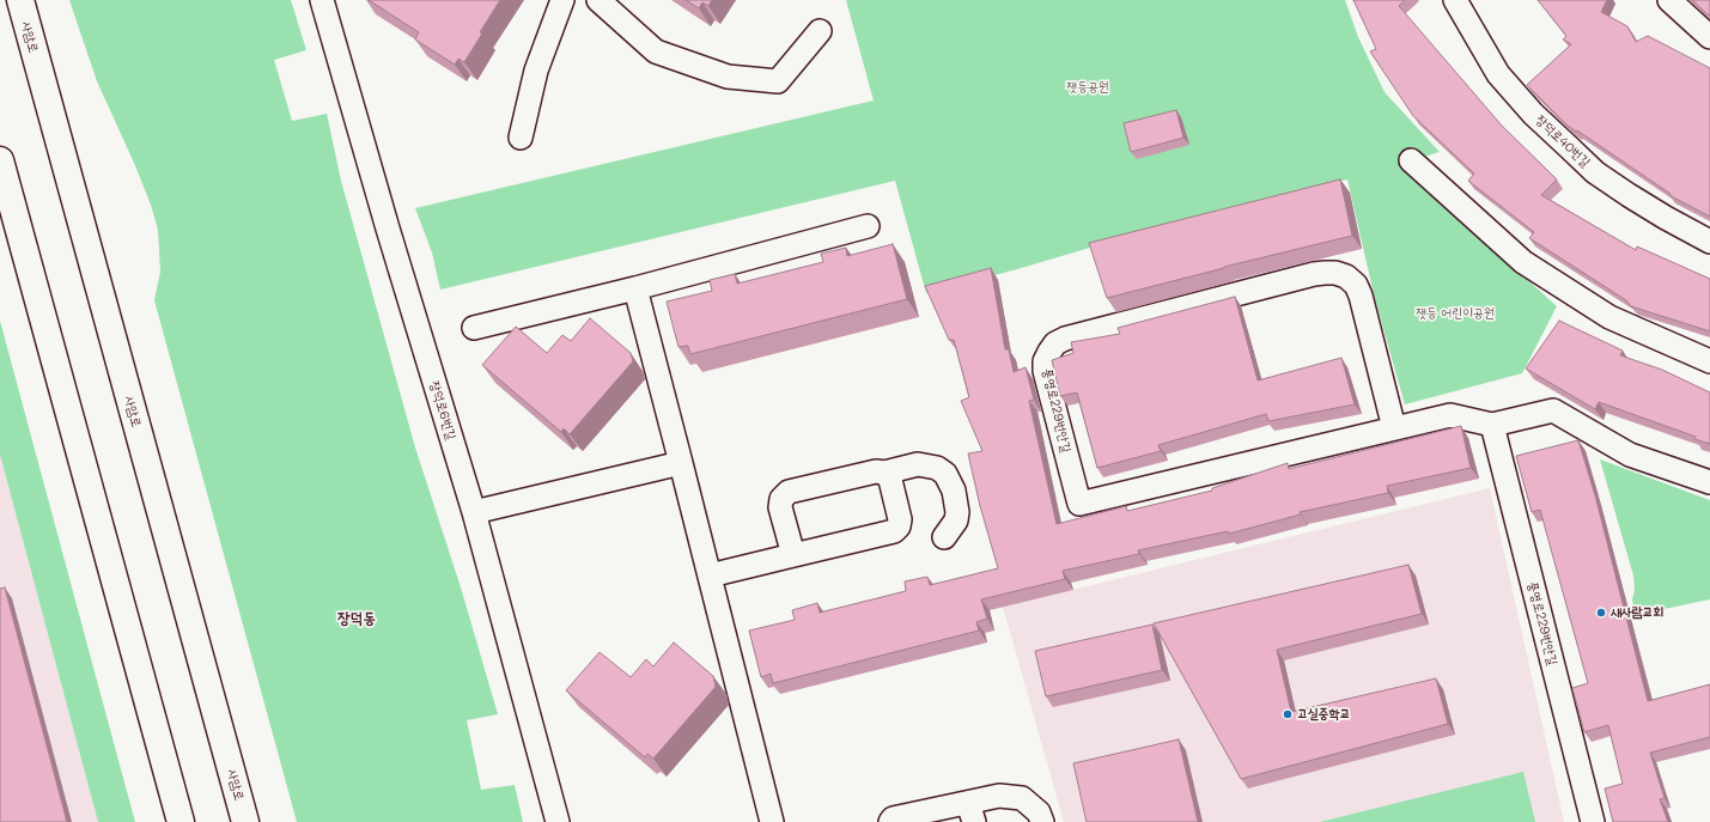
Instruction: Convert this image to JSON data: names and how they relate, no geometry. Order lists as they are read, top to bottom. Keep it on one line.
{"streets":{"main road":["사암로"],"street":["장덕로40번길","장덕로6번길","풍영로229번안길"]},"districts":["장덕동"],"parks":["잿등공원","잿등 어린이공원"],"places":["새사람교회","고실중학교"]}
